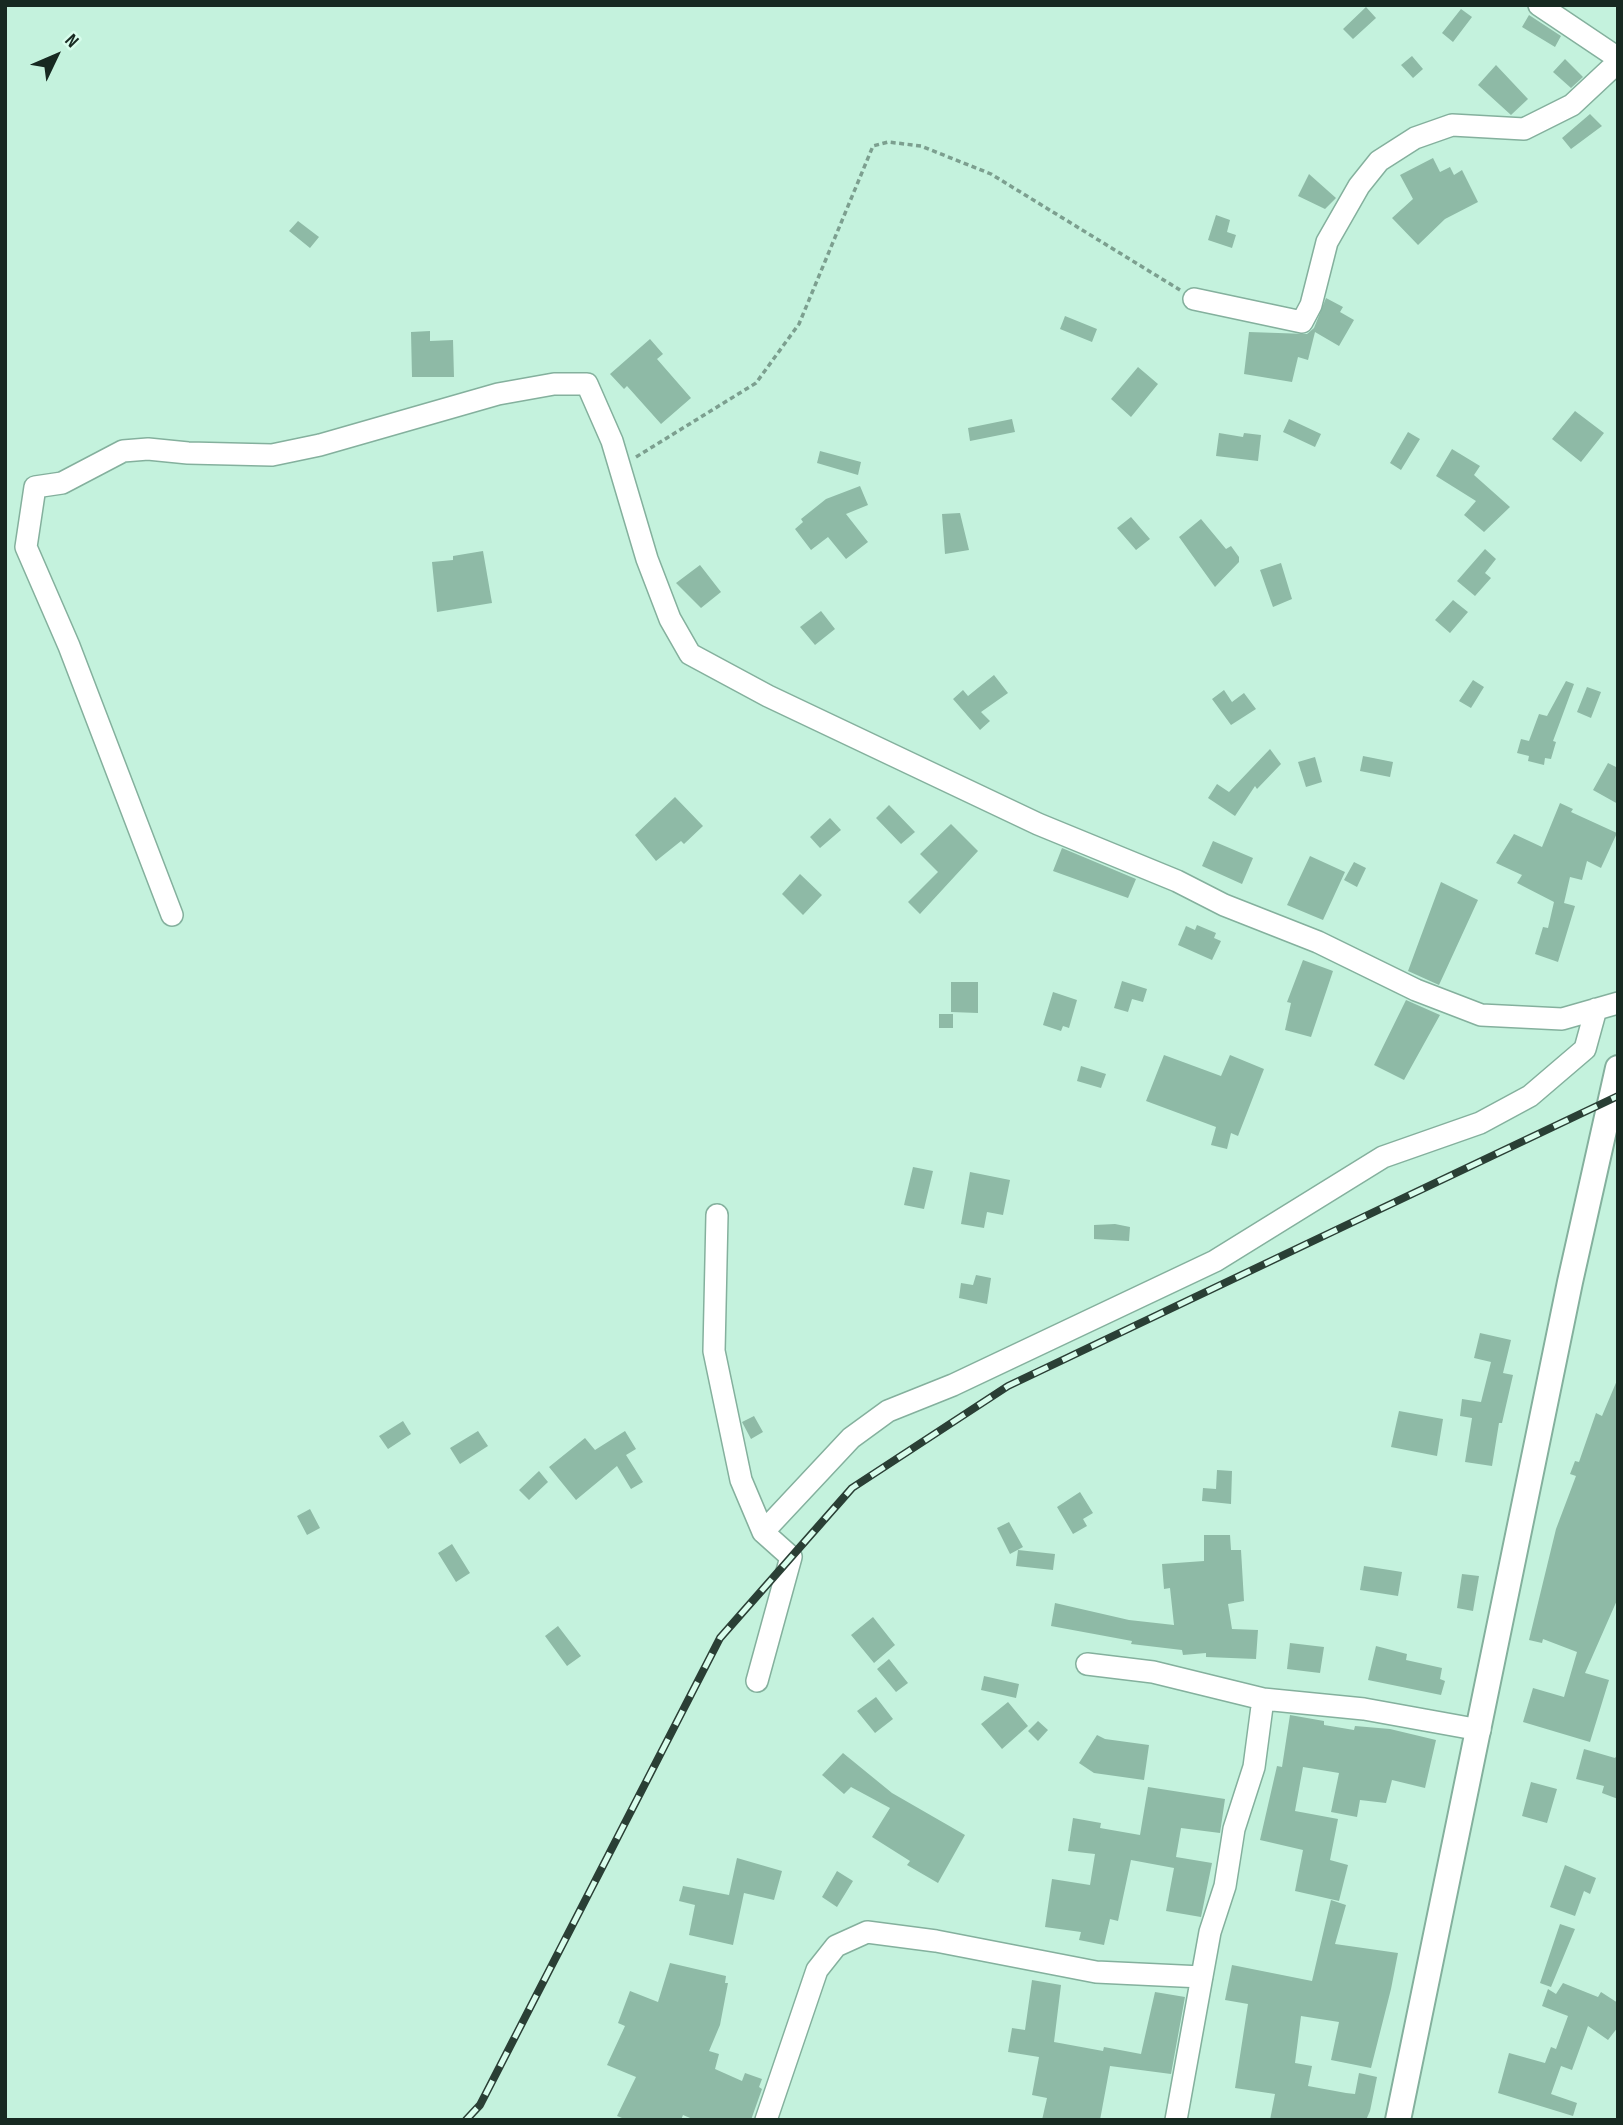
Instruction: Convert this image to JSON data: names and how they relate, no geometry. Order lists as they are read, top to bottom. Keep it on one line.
{"north":"top right"}
